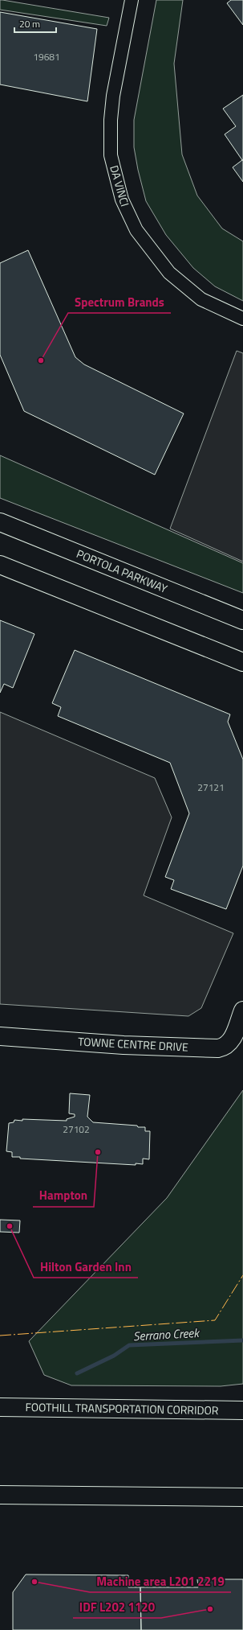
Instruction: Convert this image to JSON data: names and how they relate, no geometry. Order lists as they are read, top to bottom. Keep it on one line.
{"streets":{"main road":["PORTOLA PARKWAY","TOWNE CENTRE DRIVE","FOOTHILL TRANSPORTATION CORRIDOR"],"street":["DA VINCI"]},"water":["Serrano Creek"],"places":["Spectrum Brands","Hampton","Hilton Garden Inn","Machine area L201 2219","IDF L202 1120"],"house_numbers":["19681","27121","27102"],"scale_bar":"20 m"}
